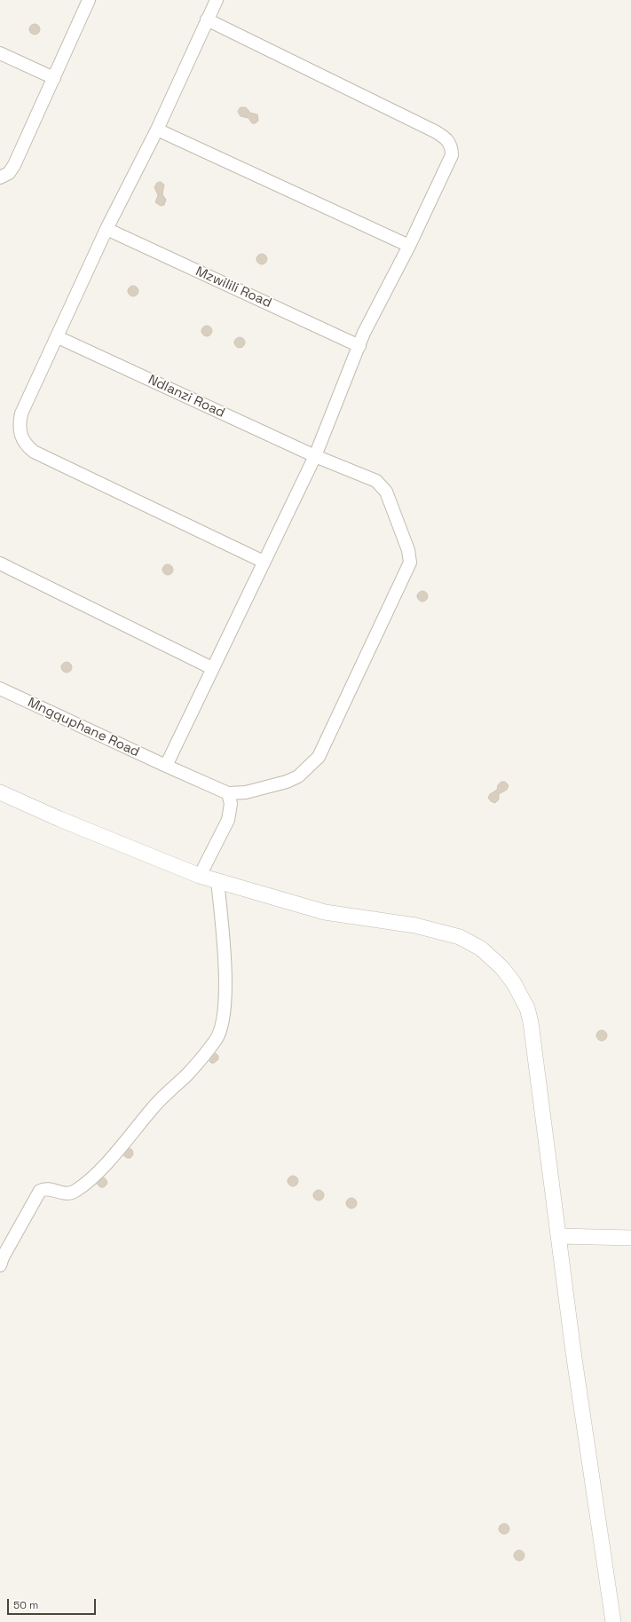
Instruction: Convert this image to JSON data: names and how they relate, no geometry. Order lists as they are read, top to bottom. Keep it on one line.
{"streets":{"street":["Mzwilili Road","Ndlanzi Road","Mngquphane Road"]},"crossings":[["Ndlanzi Road","Mngquphane Road"]],"scale_bar":"50 m"}
